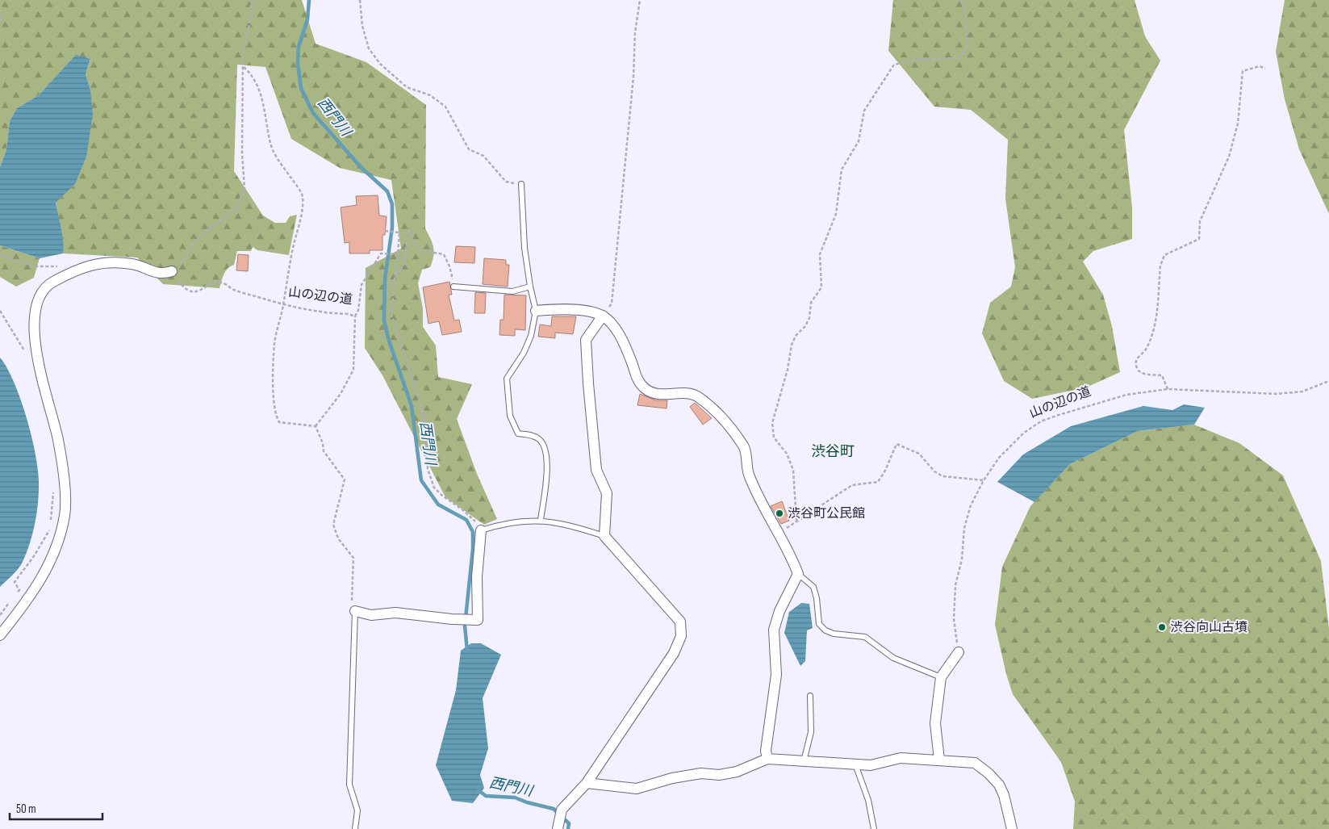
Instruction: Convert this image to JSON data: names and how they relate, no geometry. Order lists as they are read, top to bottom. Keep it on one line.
{"streets":{"path":["山の辺の道"]},"districts":["渋谷町"],"water":["西門川"],"places":["渋谷町公民館","渋谷向山古墳"],"scale_bar":"50 m"}
